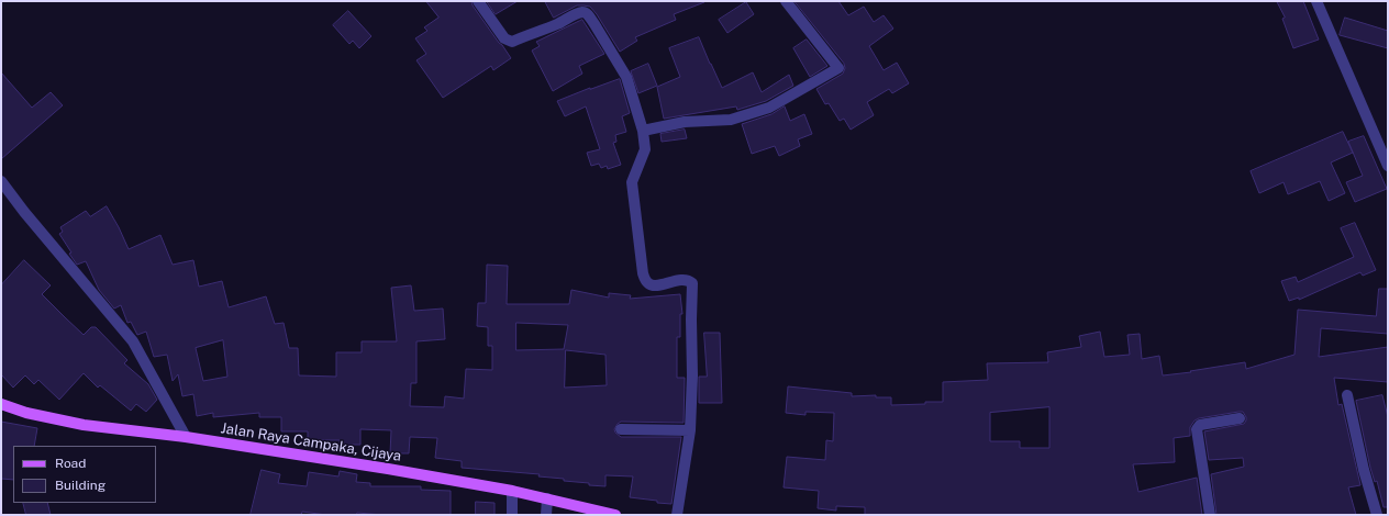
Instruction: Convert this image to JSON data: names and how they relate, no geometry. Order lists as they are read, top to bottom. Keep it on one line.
{"streets":{"main road":["Jalan Raya Campaka, Cijaya"]},"legend":["Road","Building"]}
